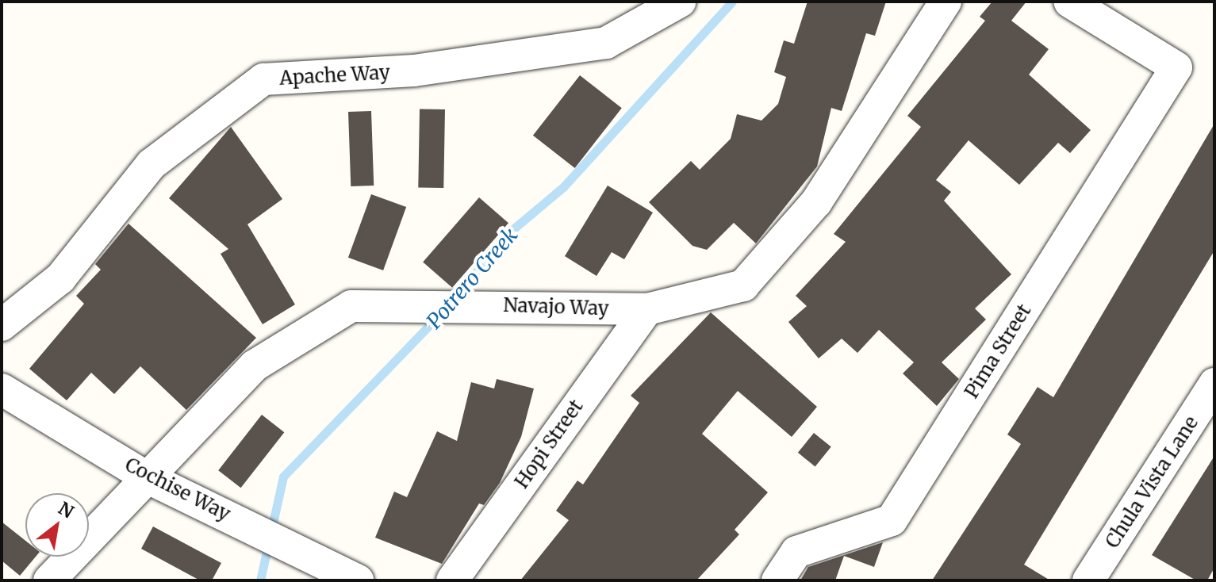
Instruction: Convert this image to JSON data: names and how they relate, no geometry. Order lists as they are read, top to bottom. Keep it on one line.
{"streets":{"street":["Apache Way","Navajo Way","Pima Street","Hopi Street","Chula Vista Lane","Cochise Way"]},"crossings":[["Navajo Way","Hopi Street"],["Navajo Way","Cochise Way"]],"water":["Potrero Creek"],"north":"top right"}
